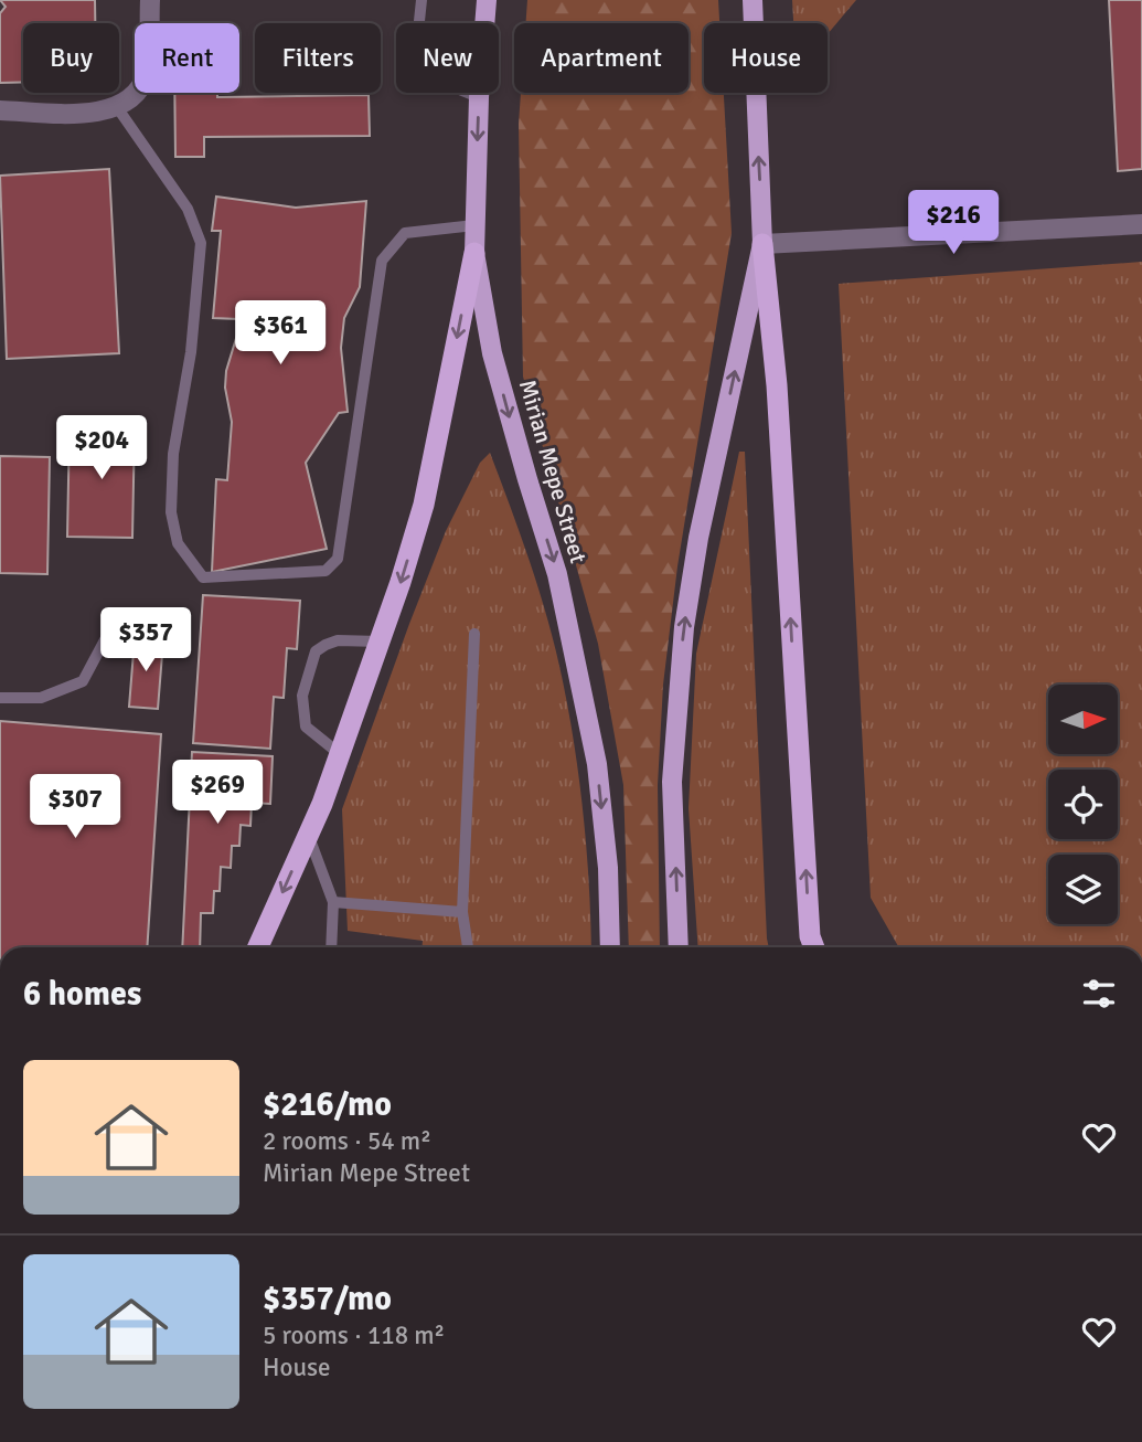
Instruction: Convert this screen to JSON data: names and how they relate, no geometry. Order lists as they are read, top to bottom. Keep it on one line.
{"streets":{"main road":["Mirian Mepe Street"]},"north":"right","page":{"chip":["Buy","Rent","Filters","New","Apartment","House"],"price":["$216","$361","$204","$357","$269","$307"],"heading":"6 homes","list":[{"name":"$216/mo","note":"2 rooms · 54 m² · Mirian Mepe Street"},{"name":"$357/mo","note":"5 rooms · 118 m² · House"}]}}
